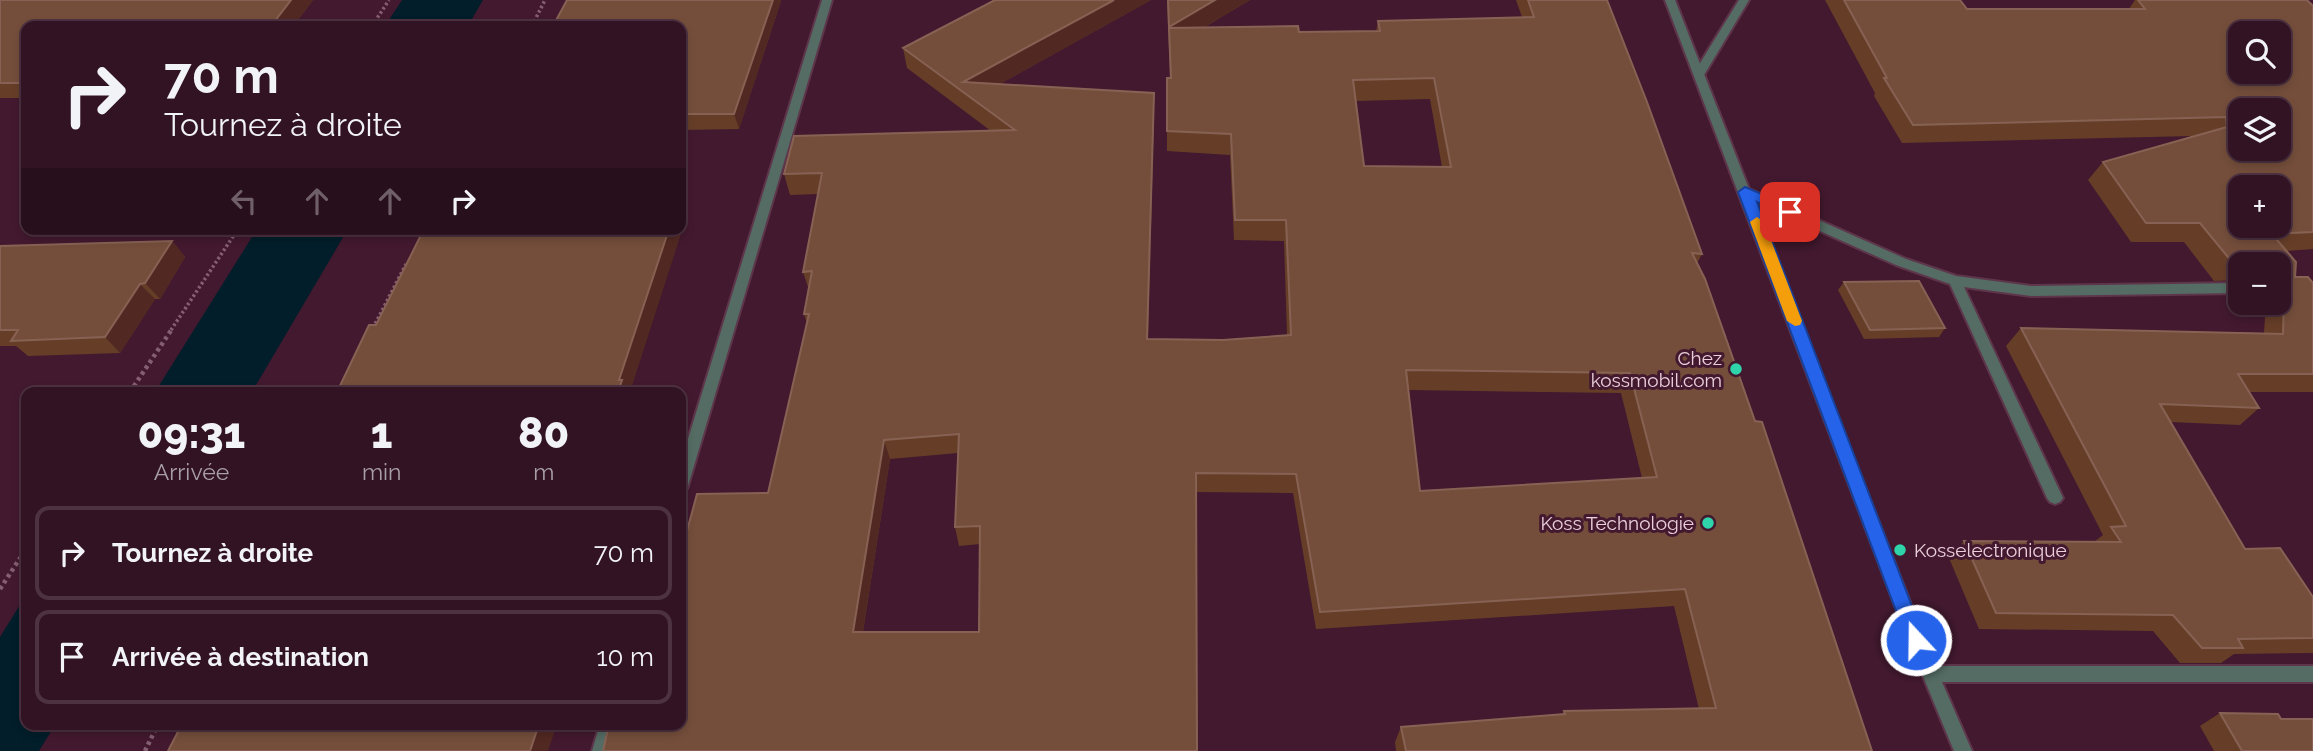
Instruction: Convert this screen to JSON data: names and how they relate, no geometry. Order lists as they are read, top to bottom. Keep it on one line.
{"places":["Chez kossmobil.com","Koss Technologie","Kosselectronique"],"page":{"map_buttons":["+","−"],"turn":["70 m","Tournez à droite"],"eta":["09:31","Arrivée","1","min","80","m"],"list":[{"name":"Tournez à droite","value":"70 m"},{"name":"Arrivée à destination","value":"10 m"}]}}
